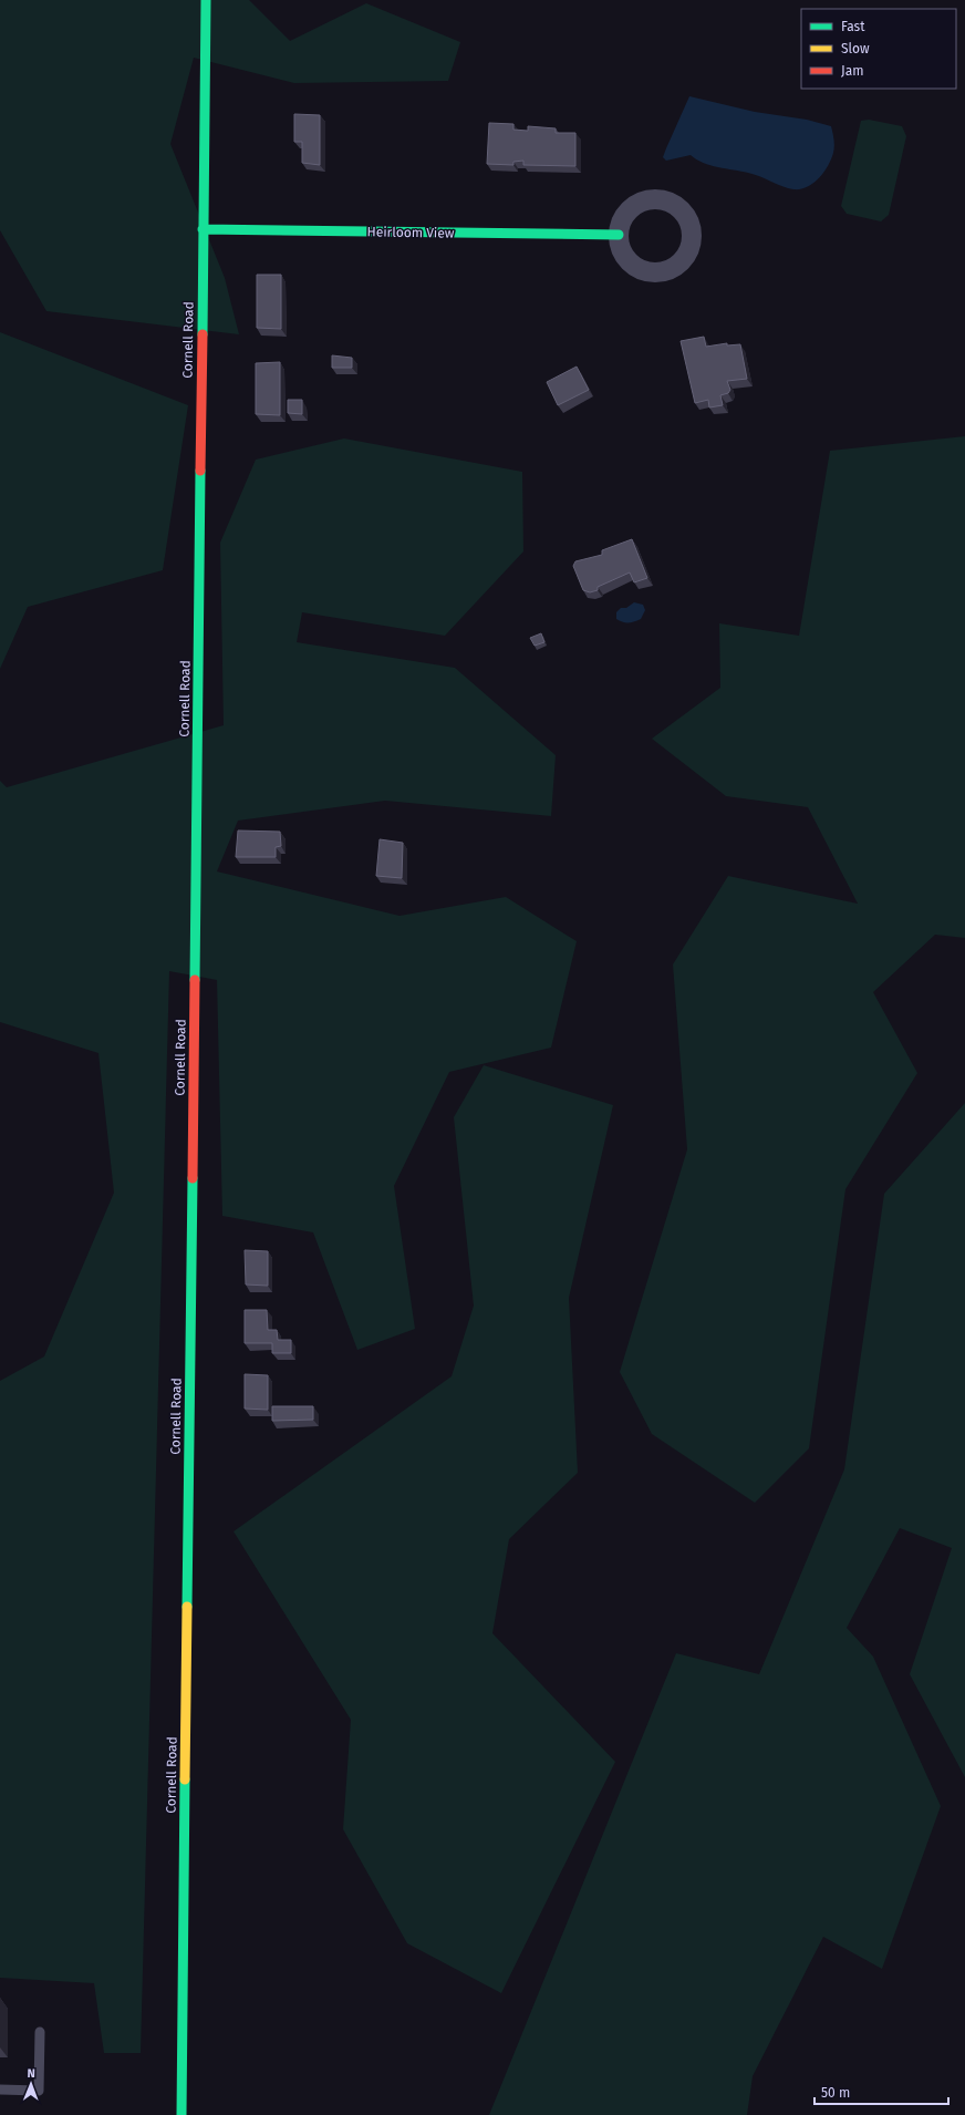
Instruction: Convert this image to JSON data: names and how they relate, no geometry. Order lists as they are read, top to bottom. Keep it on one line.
{"streets":{"street":["Heirloom View","Cornell Road"]},"crossings":[["Heirloom View","Cornell Road"]],"legend":["Fast","Slow","Jam"],"scale_bar":"50 m","north":"top"}
